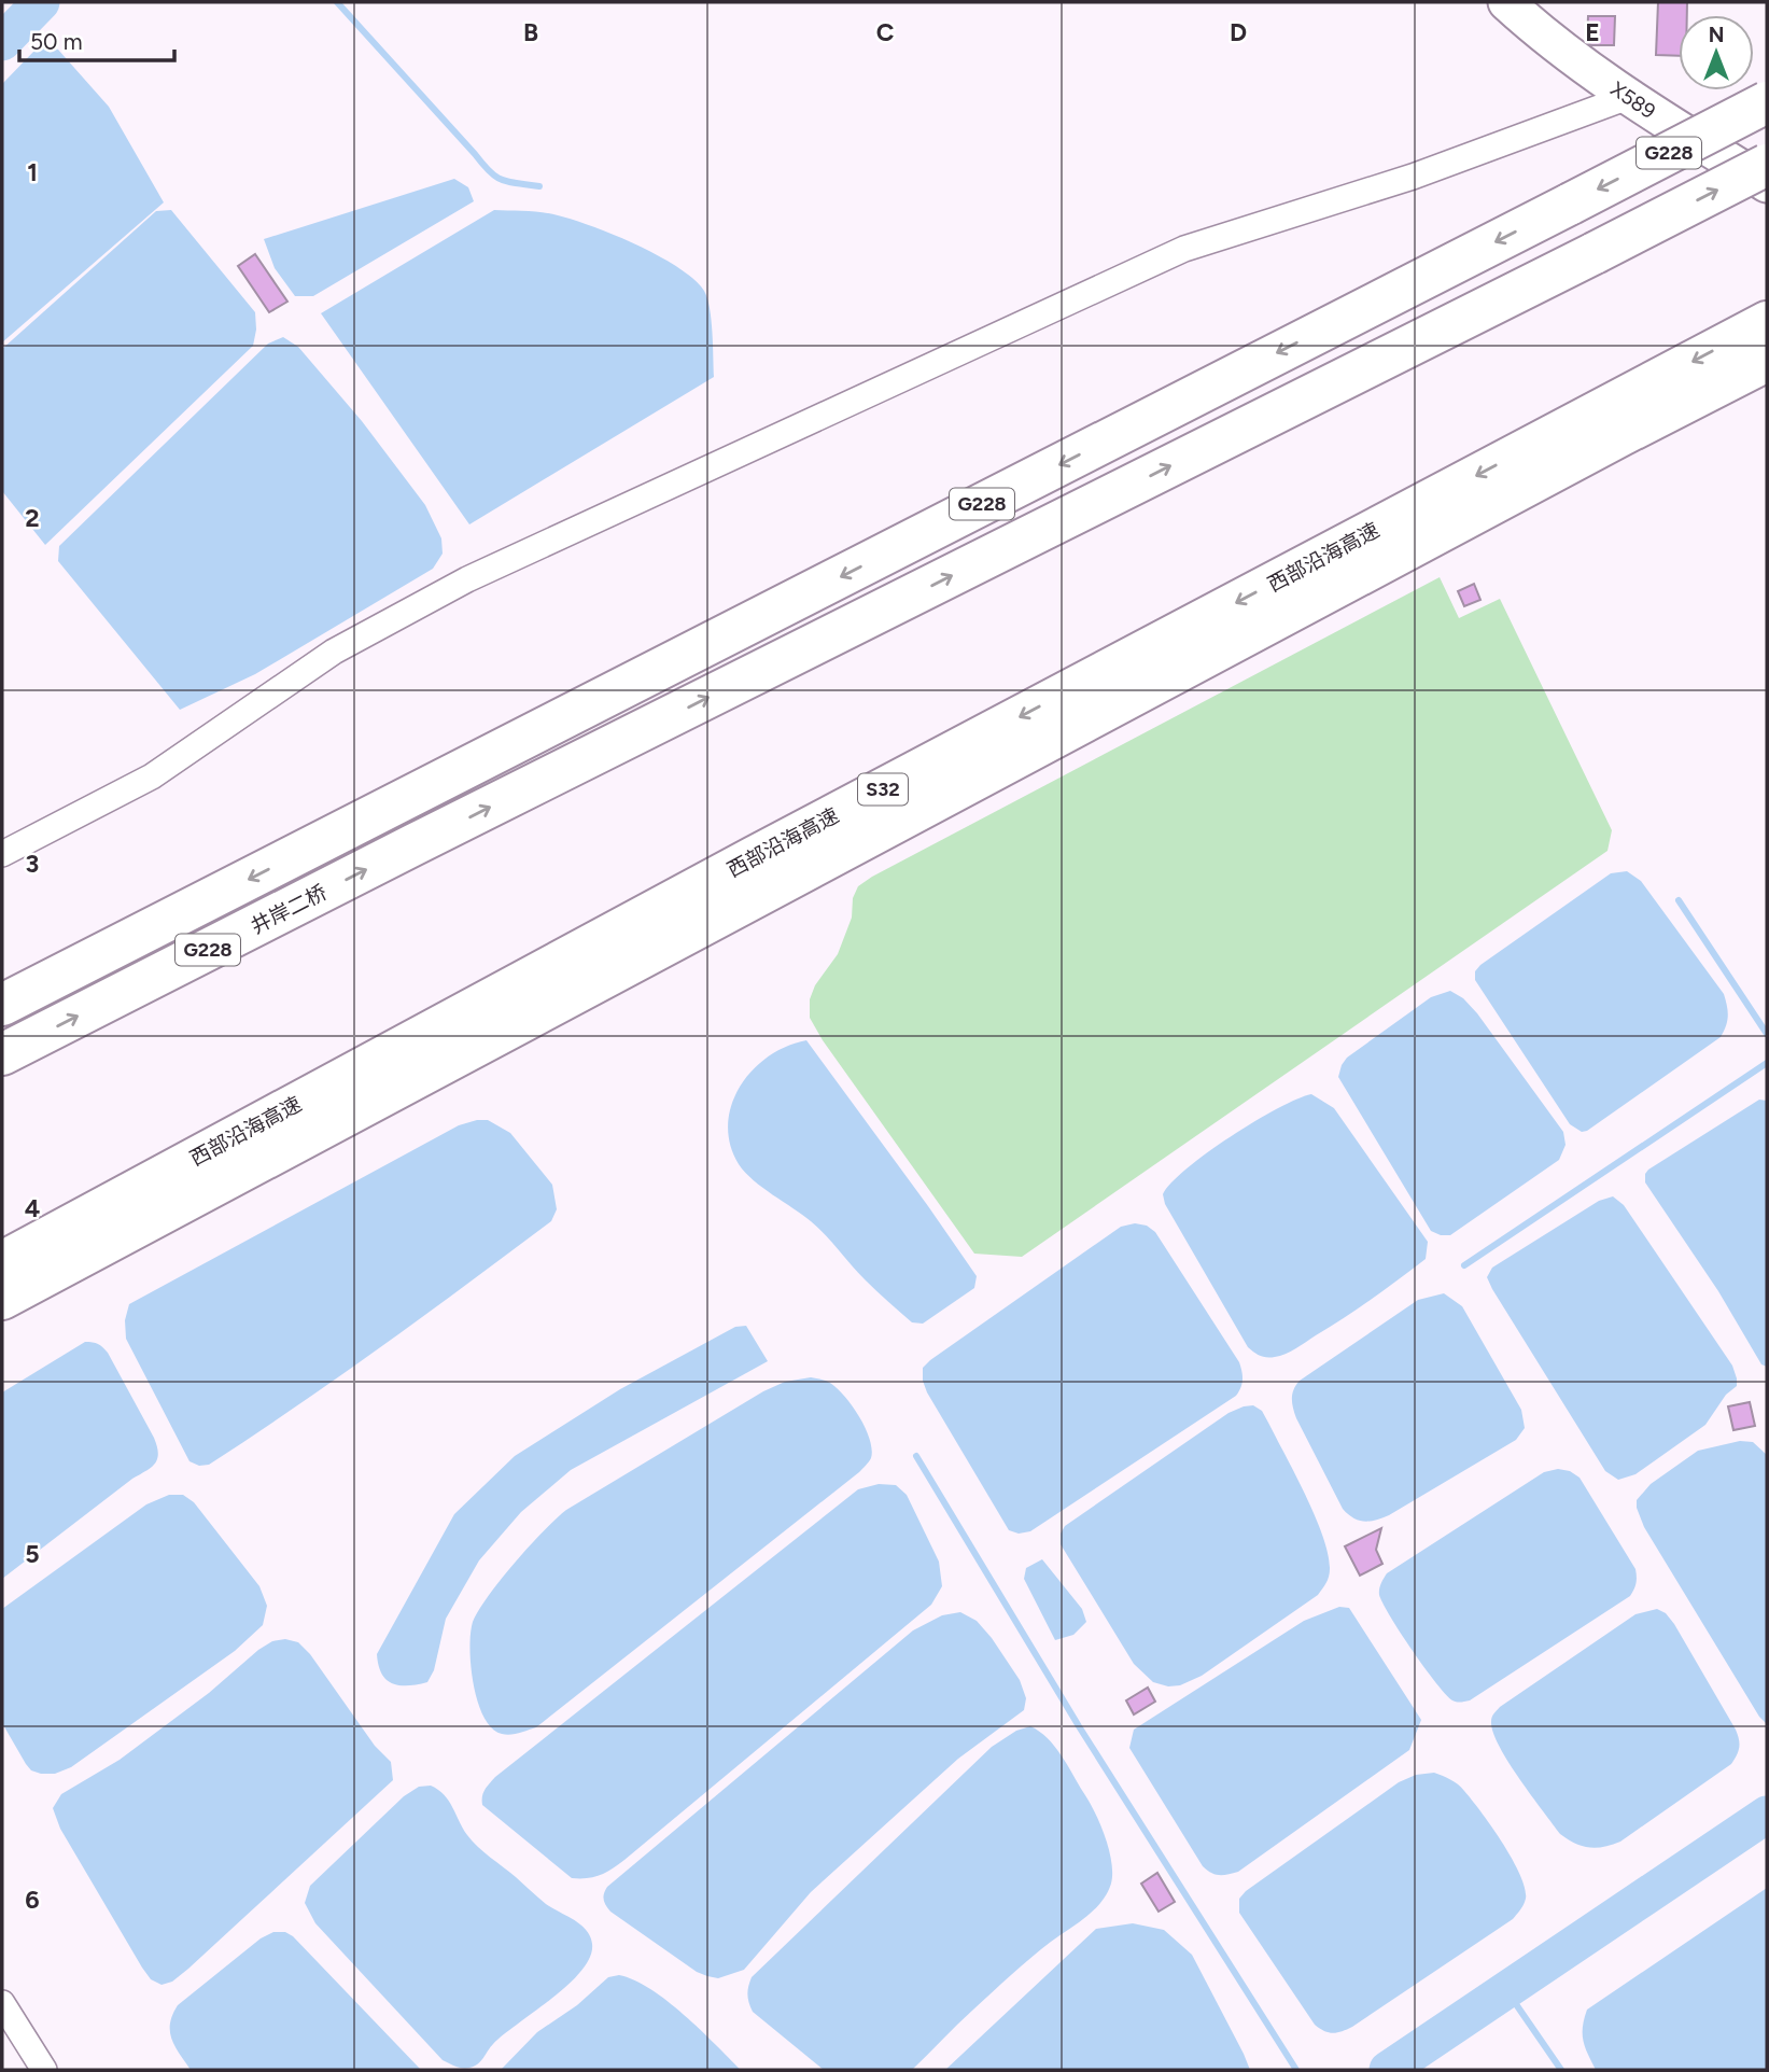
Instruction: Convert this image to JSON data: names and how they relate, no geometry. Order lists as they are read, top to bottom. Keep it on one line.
{"streets":{"highway":["G228","西部沿海高速","S32","井岸二桥"],"street":["X589"]},"scale_bar":"50 m","north":"top","grid":{"columns":["B","C","D","E"],"rows":["1","2","3","4","5","6"]}}
